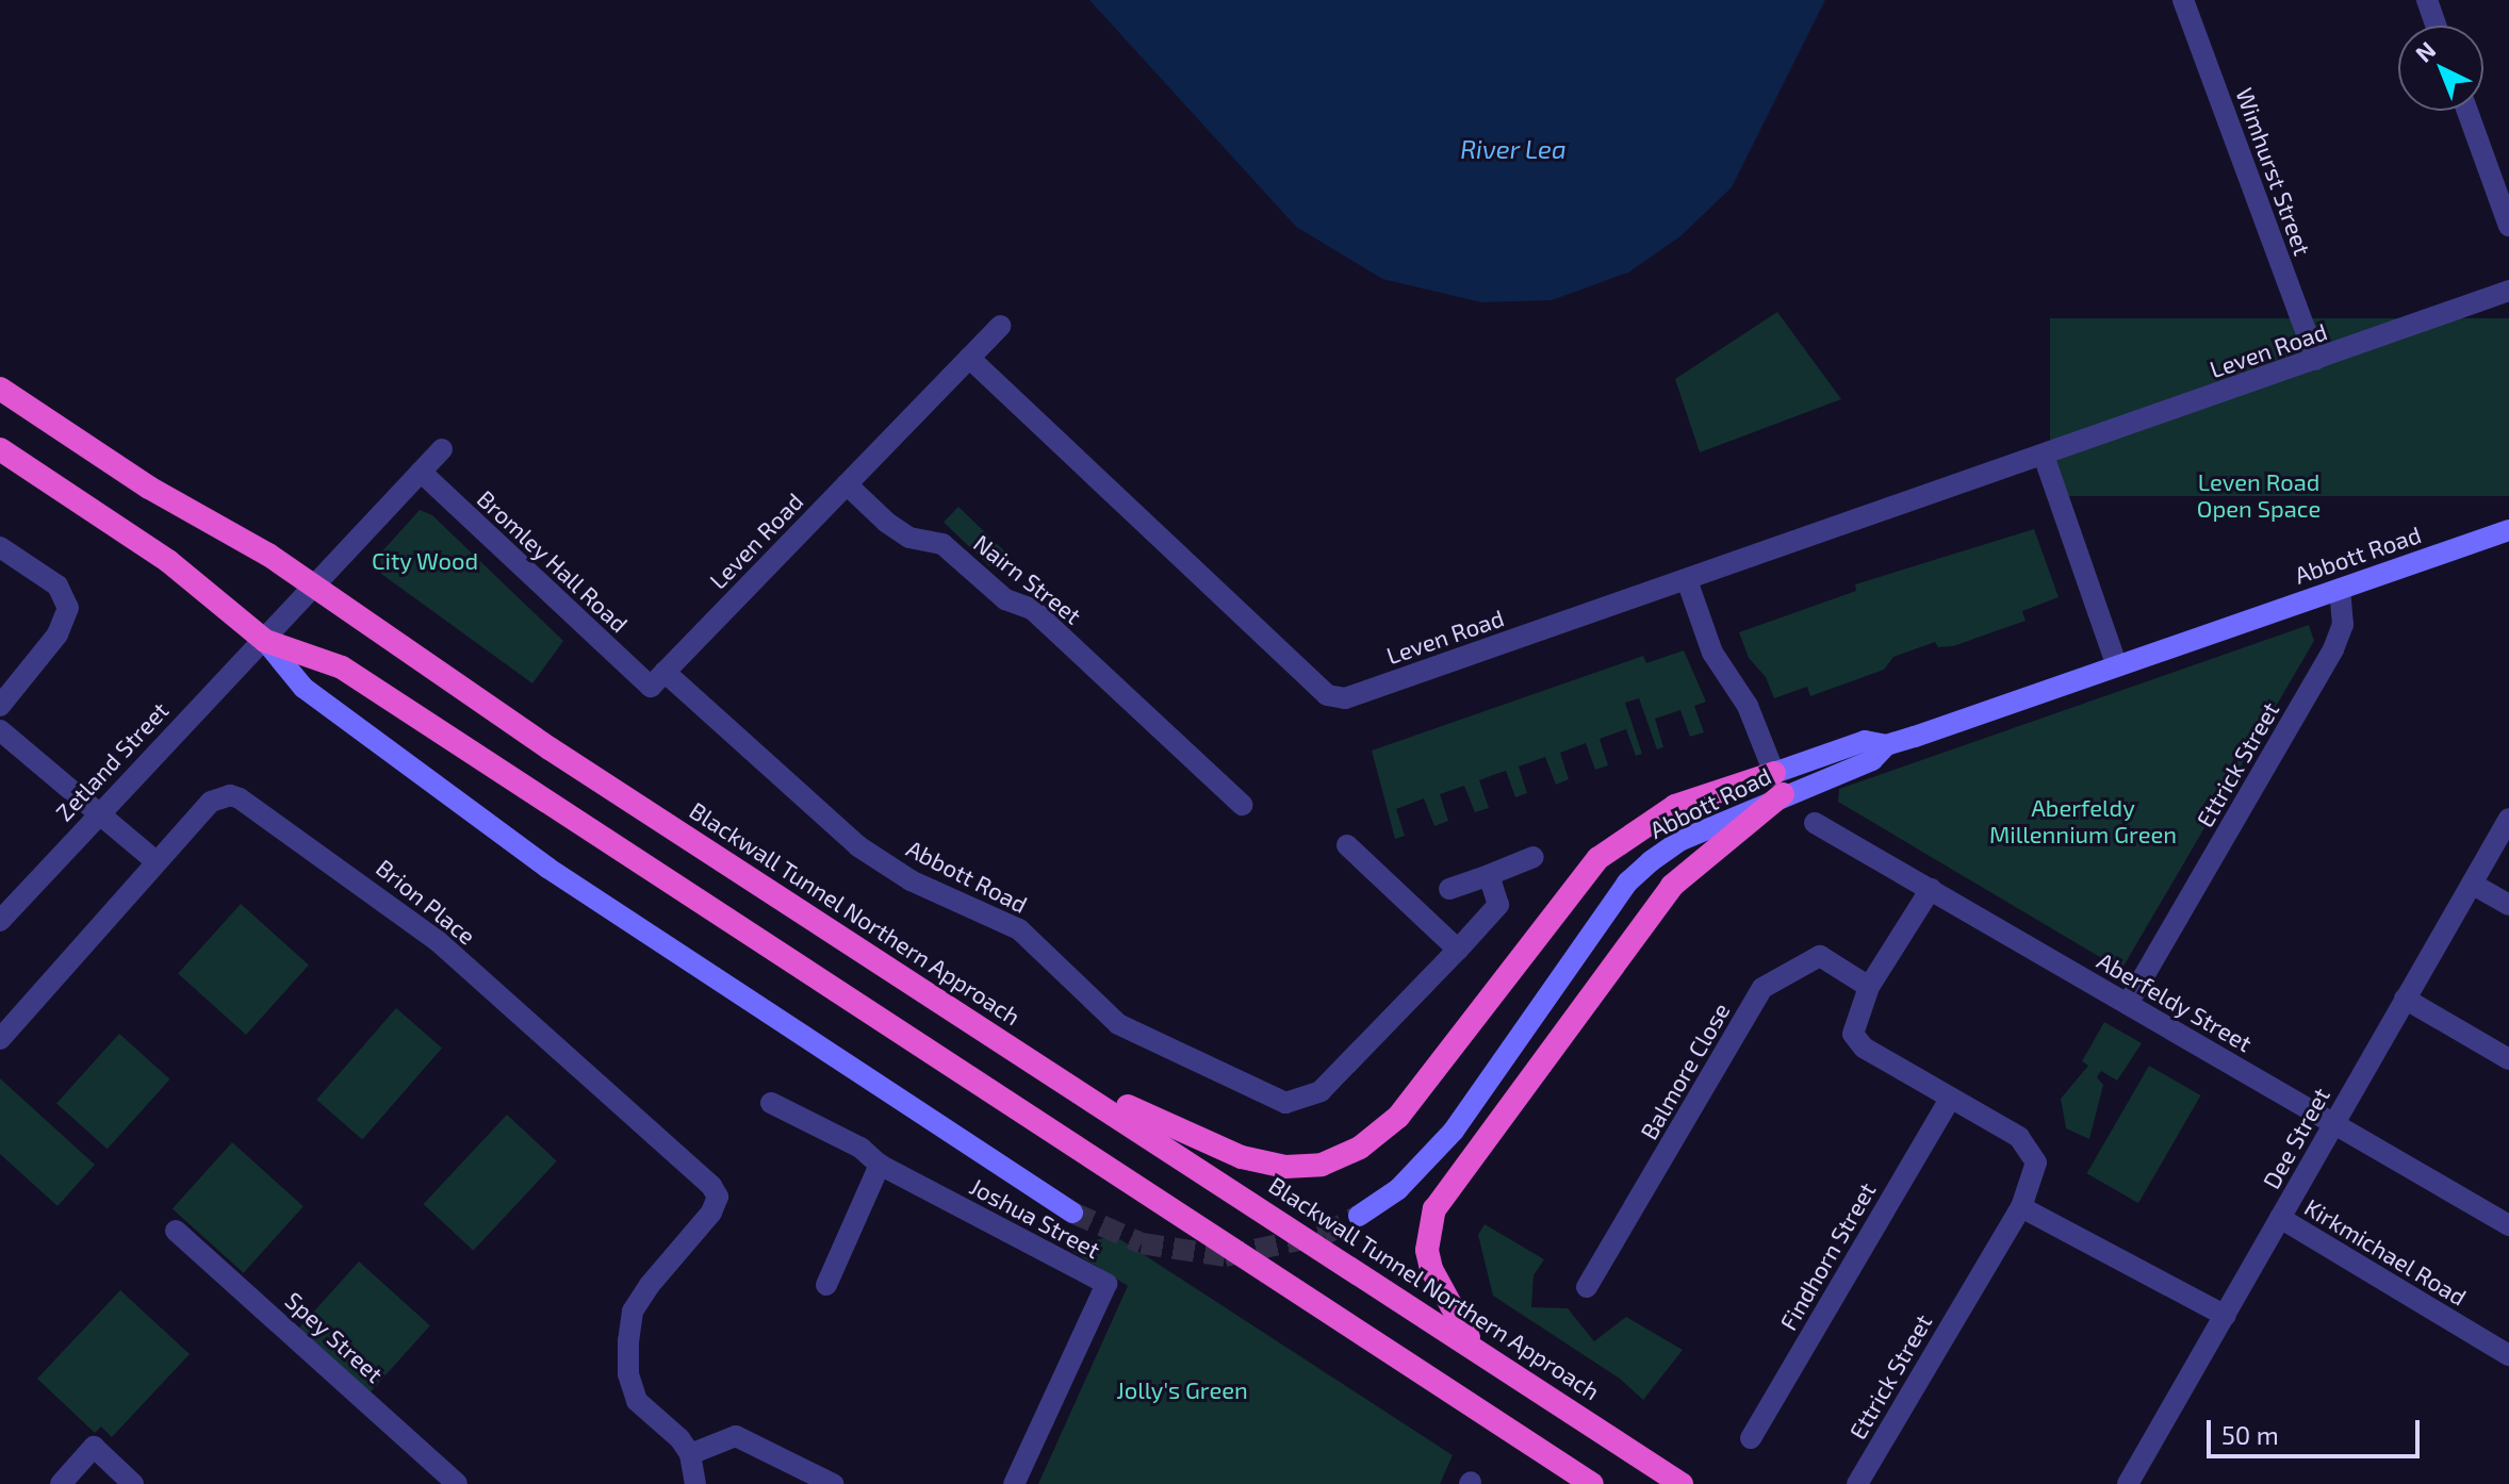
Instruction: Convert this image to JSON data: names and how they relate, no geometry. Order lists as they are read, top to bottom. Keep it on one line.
{"streets":{"highway":["Blackwall Tunnel Northern Approach"],"main road":["Abbott Road"],"street":["Wimhurst Street","Leven Road","Bromley Hall Road","Nairn Street","Zetland Street","Ettrick Street","Brion Place","Aberfeldy Street","Balmore Close","Dee Street","Joshua Street","Kirkmichael Road","Findhorn Street","Spey Street"]},"crossings":[["Wimhurst Street","Leven Road"],["Leven Road","Abbott Road"],["Leven Road","Bromley Hall Road"],["Leven Road","Nairn Street"],["Abbott Road","Bromley Hall Road"],["Abbott Road","Ettrick Street"],["Bromley Hall Road","Zetland Street"],["Zetland Street","Blackwall Tunnel Northern Approach"],["Ettrick Street","Aberfeldy Street"],["Ettrick Street","Findhorn Street"],["Aberfeldy Street","Dee Street"],["Dee Street","Kirkmichael Road"]],"water":["River Lea"],"parks":["Leven Road Open Space","City Wood","Aberfeldy Millennium Green","Jolly's Green"],"scale_bar":"50 m","north":"top left"}
